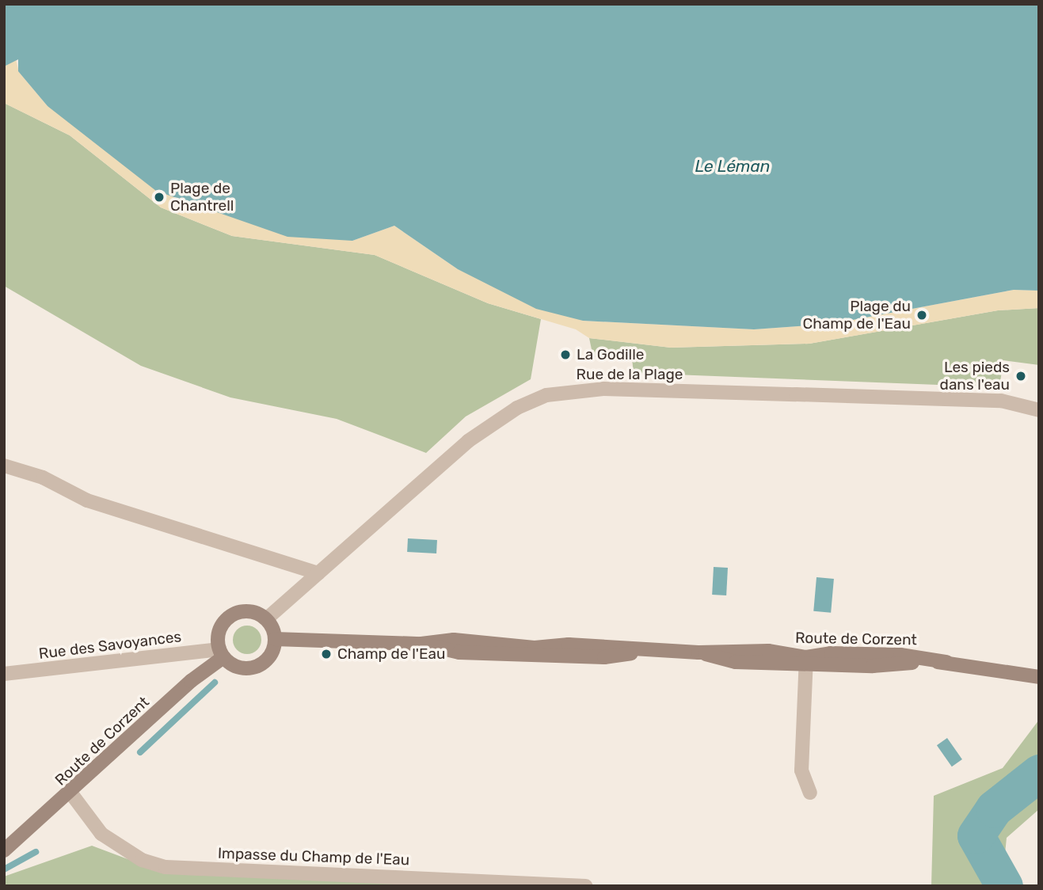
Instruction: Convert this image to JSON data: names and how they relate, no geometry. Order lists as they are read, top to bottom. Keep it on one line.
{"streets":{"street":["Rue de la Plage","Route de Corzent","Rue des Savoyances","Impasse du Champ de l'Eau"]},"crossings":[["Rue de la Plage","Route de Corzent"],["Rue de la Plage","Rue des Savoyances"],["Route de Corzent","Rue des Savoyances"],["Route de Corzent","Impasse du Champ de l'Eau"]],"water":["Le Léman"],"places":["Plage de Chantrell","Plage du Champ de l'Eau","La Godille","Les pieds dans l'eau","Champ de l'Eau"]}
